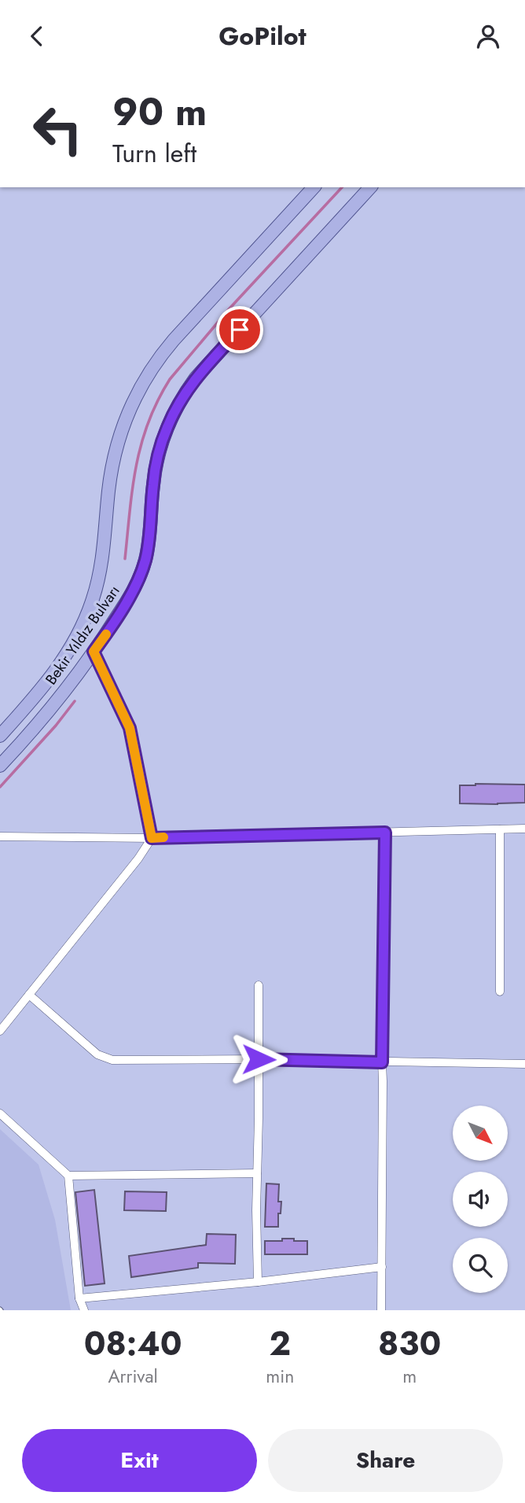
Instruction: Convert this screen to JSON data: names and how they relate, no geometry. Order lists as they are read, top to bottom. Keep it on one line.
{"streets":{"main road":["Bekir Yıldız Bulvarı"]},"north":"bottom right","page":{"header":"GoPilot","turn":["90 m","Turn left"],"eta":["08:40","Arrival","2","min","830","m"],"buttons":["Exit","Share"]}}
